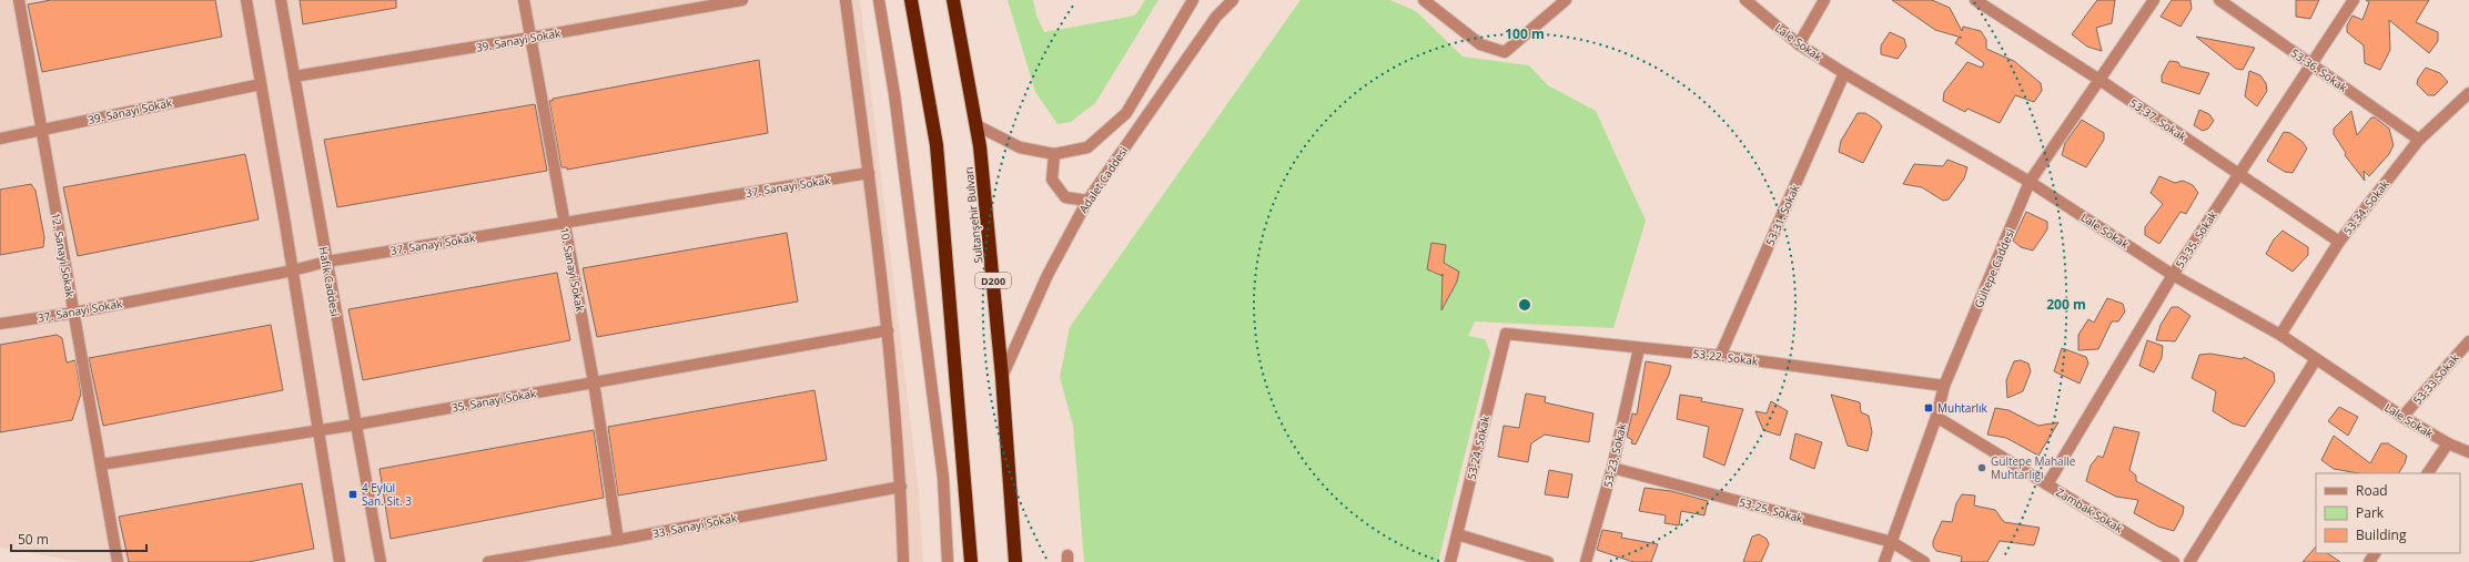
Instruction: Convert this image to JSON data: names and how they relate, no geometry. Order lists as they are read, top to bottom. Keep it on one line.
{"streets":{"highway":["Sultanşehir Bulvarı","D200"],"street":["39. Sanayi Sokak","Lale Sokak","53-36. Sokak","53-37. Sokak","Adalet Caddesi","37. Sanayi Sokak","53-34. Sokak","53-31. Sokak","53-35. Sokak","12. Sanayi Sokak","Gültepe Caddesi","10. Sanayi Sokak","Hafik Caddesi","53-22. Sokak","53-33 Sokak","35. Sanayi Sokak","53-24. Sokak","53-23. Sokak","53-25. Sokak","Zambak Sokak","33. Sanayi Sokak"]},"crossings":[["39. Sanayi Sokak","12. Sanayi Sokak"],["39. Sanayi Sokak","10. Sanayi Sokak"],["39. Sanayi Sokak","Hafik Caddesi"],["Lale Sokak","53-34. Sokak"],["Lale Sokak","53-31. Sokak"],["Lale Sokak","53-35. Sokak"],["Lale Sokak","Gültepe Caddesi"],["Lale Sokak","53-33 Sokak"],["53-36. Sokak","53-34. Sokak"],["53-36. Sokak","53-35. Sokak"],["53-37. Sokak","53-34. Sokak"],["53-37. Sokak","53-35. Sokak"],["53-37. Sokak","Gültepe Caddesi"],["Adalet Caddesi","Sultanşehir Bulvarı"],["37. Sanayi Sokak","12. Sanayi Sokak"],["37. Sanayi Sokak","10. Sanayi Sokak"],["37. Sanayi Sokak","Hafik Caddesi"],["53-31. Sokak","53-22. Sokak"],["53-35. Sokak","Zambak Sokak"],["12. Sanayi Sokak","35. Sanayi Sokak"],["Gültepe Caddesi","53-22. Sokak"],["Gültepe Caddesi","53-25. Sokak"],["Gültepe Caddesi","Zambak Sokak"],["10. Sanayi Sokak","35. Sanayi Sokak"],["10. Sanayi Sokak","33. Sanayi Sokak"],["Hafik Caddesi","35. Sanayi Sokak"],["53-22. Sokak","53-24. Sokak"],["53-22. Sokak","53-23. Sokak"],["53-23. Sokak","53-25. Sokak"]],"places":{"transit":["Muhtarlık","4 Eylül San. Sit. 3"],"other":["Gültepe Mahalle Muhtarlığı"]},"legend":["Road","Park","Building"],"scale_bar":"50 m","rings":["100 m","200 m"]}
